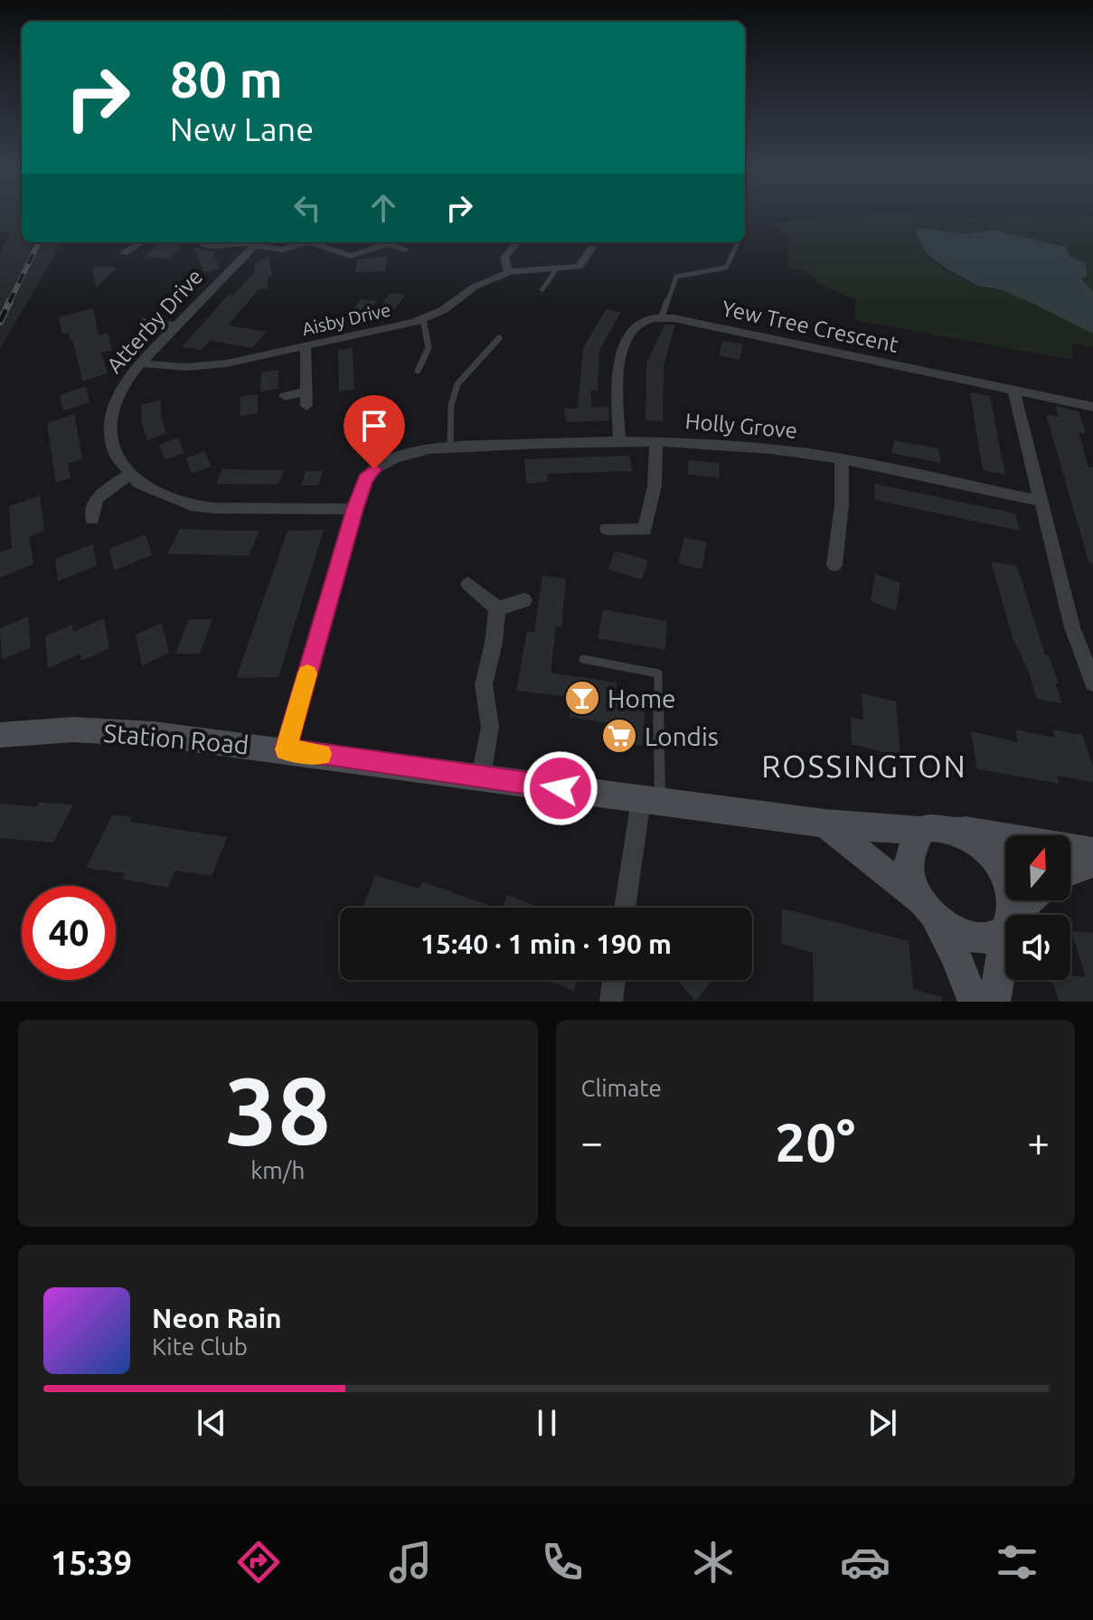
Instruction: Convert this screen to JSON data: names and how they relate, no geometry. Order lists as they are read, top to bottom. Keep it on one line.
{"streets":{"street":["Aisby Drive","Atterby Drive","Yew Tree Crescent","Holly Grove","Station Road"]},"crossings":[["Aisby Drive","Atterby Drive"],["Holly Grove","Station Road"]],"districts":["ROSSINGTON"],"places":{"bar":["Home"],"supermarket":["Londis"]},"north":"top","page":{"turn":["80 m","New Lane"],"limit":"40","trip":"15:40 · 1 min · 190 m","tile":[["38","km/h"],"Climate"],"heat":["−","20°","+"],"song":["Neon Rain","Kite Club"],"tabs":"15:39"}}
